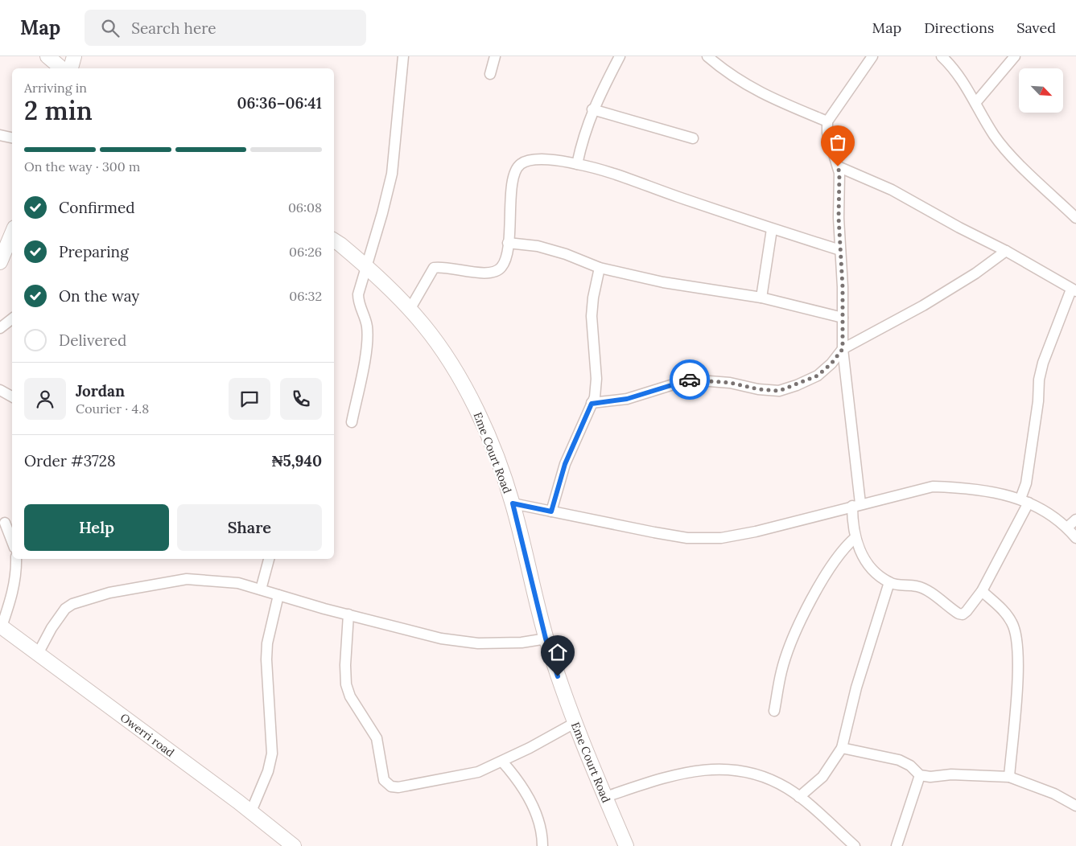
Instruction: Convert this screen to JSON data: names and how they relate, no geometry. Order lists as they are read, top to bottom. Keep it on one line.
{"streets":{"street":["Eme Court Road","Owerri road"]},"north":"bottom right","page":{"header":"Map","search":"Search here","nav":["Map","Directions","Saved"],"heading":["2 min","Arriving in","06:36–06:41"],"panel":["Jordan","Courier · 4.8","Order #3728","₦5,940"],"bar":"On the way · 300 m","list":[["Confirmed","06:08"],["Preparing","06:26"],["On the way","06:32"],"Delivered"],"buttons":["Help","Share"]}}
